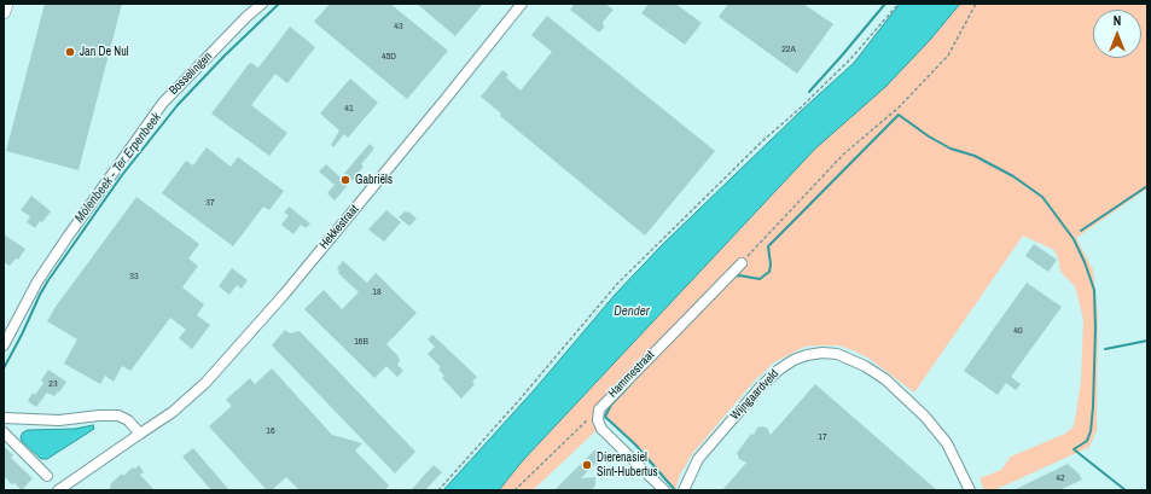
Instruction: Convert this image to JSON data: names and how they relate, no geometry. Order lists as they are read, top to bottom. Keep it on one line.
{"streets":{"street":["Bosselingen","Hekkestraat","Hammestraat","Wijngaardveld"]},"water":["Molenbeek - Ter Erpenbeek","Dender"],"places":["Jan De Nul","Gabriëls","Dierenasiel Sint-Hubertus"],"house_numbers":["43","22A","45D","41","37","33","18","40","16B","23","16","17","42"],"north":"top"}
